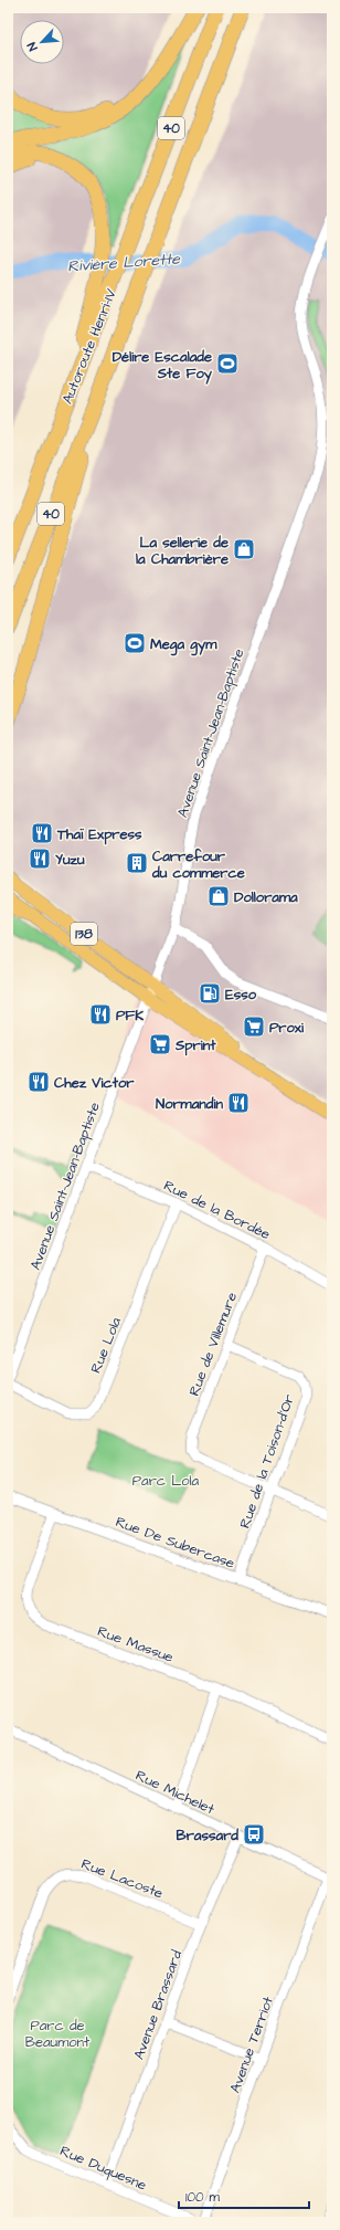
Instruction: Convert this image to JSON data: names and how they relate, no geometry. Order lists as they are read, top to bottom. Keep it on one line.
{"streets":{"highway":["40","Autoroute Henri-IV"],"main road":["138"],"street":["Avenue Saint-Jean-Baptiste","Rue de la Bordée","Rue de Villemure","Rue Lola","Rue de la Toison-d'Or","Rue De Subercase","Rue Massue","Rue Michelet","Rue Lacoste","Avenue Brassard","Avenue Terriot","Rue Duquesne"]},"crossings":[["Avenue Saint-Jean-Baptiste","138"],["Avenue Saint-Jean-Baptiste","Rue de la Bordée"],["Rue de la Bordée","Rue de Villemure"],["Rue de la Bordée","Rue Lola"],["Rue de Villemure","Rue de la Toison-d'Or"],["Rue de la Toison-d'Or","Rue De Subercase"],["Rue De Subercase","Rue Massue"],["Rue Michelet","Avenue Brassard"],["Rue Michelet","Avenue Terriot"],["Rue Lacoste","Avenue Brassard"],["Avenue Brassard","Rue Duquesne"]],"water":["Rivière Lorette"],"parks":["Parc Lola","Parc de Beaumont"],"places":{"sports":["Délire Escalade Ste Foy","Mega gym"],"shop":["La sellerie de la Chambrière","Dollorama"],"restaurant":["Thaï Express","Yuzu","PFK","Chez Victor","Normandin"],"building":["Carrefour du commerce"],"fuel station":["Esso"],"supermarket":["Proxi","Sprint"],"bus stop":["Brassard"]},"scale_bar":"100 m","north":"bottom left"}
